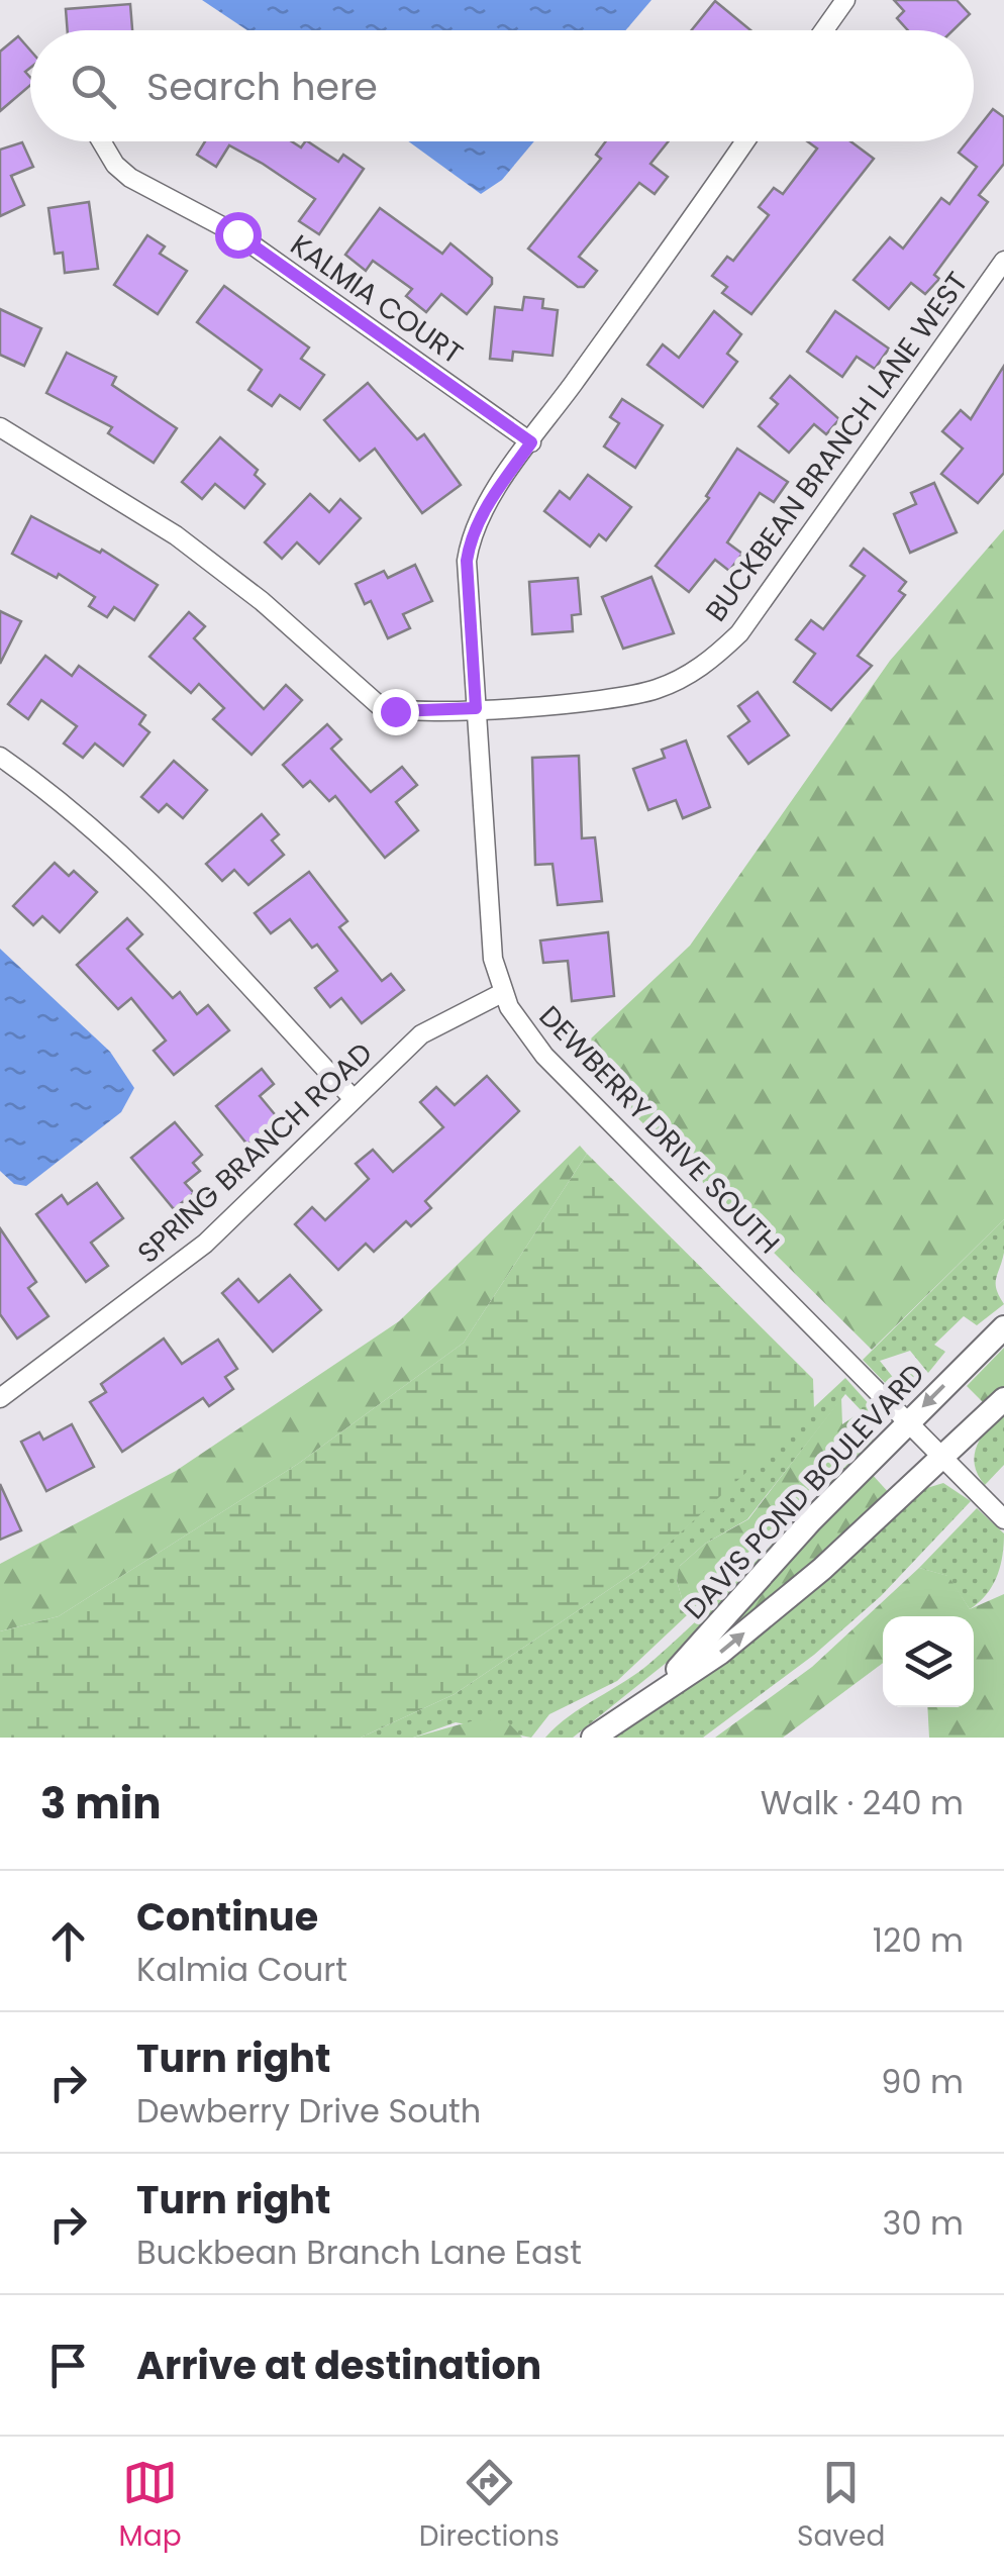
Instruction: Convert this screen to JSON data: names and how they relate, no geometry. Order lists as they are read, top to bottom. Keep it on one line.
{"streets":{"street":["KALMIA COURT","BUCKBEAN BRANCH LANE WEST","DEWBERRY DRIVE SOUTH","SPRING BRANCH ROAD","DAVIS POND BOULEVARD"]},"crossings":[["KALMIA COURT","DEWBERRY DRIVE SOUTH"],["BUCKBEAN BRANCH LANE WEST","DEWBERRY DRIVE SOUTH"],["DEWBERRY DRIVE SOUTH","SPRING BRANCH ROAD"],["DEWBERRY DRIVE SOUTH","DAVIS POND BOULEVARD"]],"page":{"search":"Search here","heading":["3 min","Walk · 240 m"],"list":[["Continue","Kalmia Court","120 m"],["Turn right","Dewberry Drive South","90 m"],["Turn right","Buckbean Branch Lane East","30 m"],"Arrive at destination"],"nav":["Map","Directions","Saved"]}}
